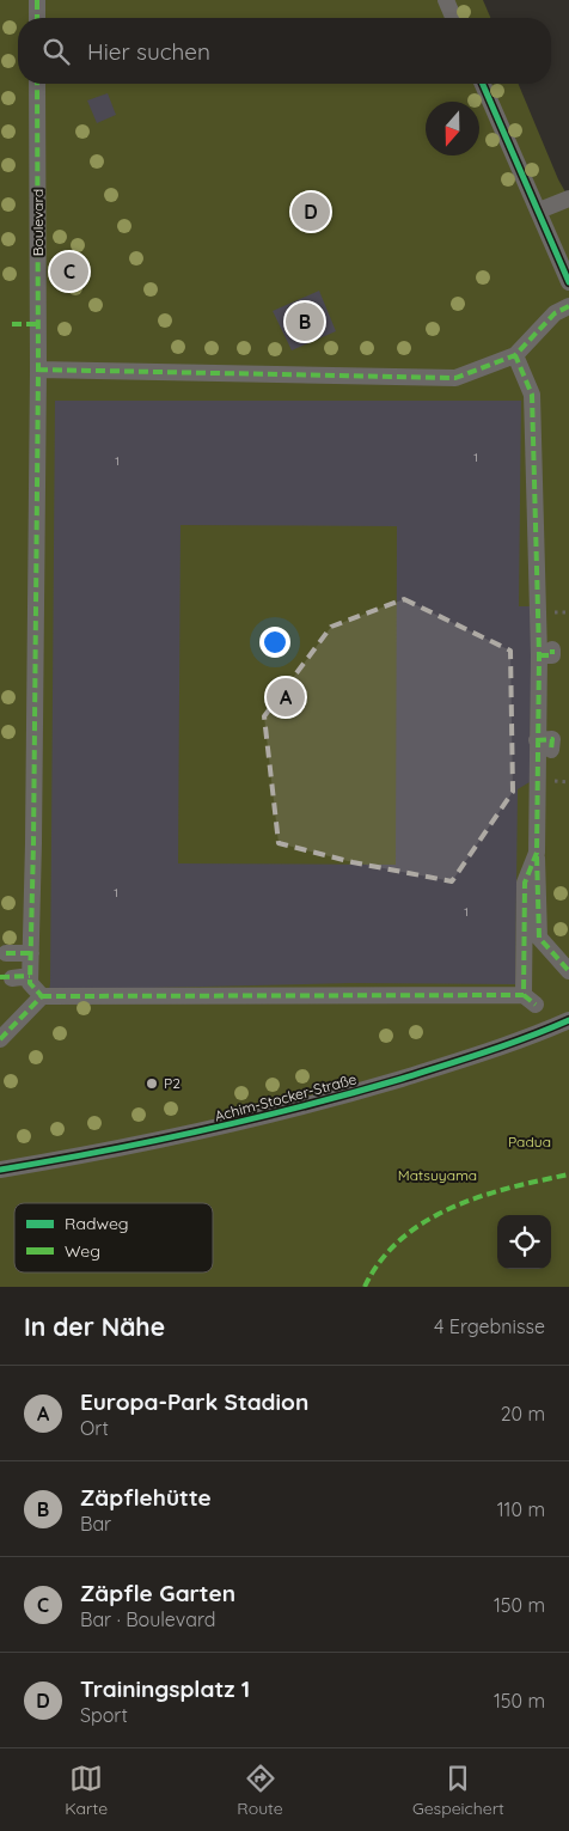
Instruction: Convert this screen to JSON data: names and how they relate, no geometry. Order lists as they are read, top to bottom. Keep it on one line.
{"streets":{"street":["Boulevard","Achim-Stocker-Straße"]},"parks":["Padua","Matsuyama"],"places":["P2"],"house_numbers":["1","1","1","1"],"legend":["Radweg","Weg"],"north":"bottom","page":{"search":"Hier suchen","pins":["D","C","B","A"],"heading":["In der Nähe","4 Ergebnisse"],"list":[{"mark":"A","name":"Europa-Park Stadion","note":"Ort","value":"20 m"},{"mark":"B","name":"Zäpflehütte","note":"Bar","value":"110 m"},{"mark":"C","name":"Zäpfle Garten","note":"Bar · Boulevard","value":"150 m"},{"mark":"D","name":"Trainingsplatz 1","note":"Sport","value":"150 m"}],"nav":["Karte","Route","Gespeichert"]}}
